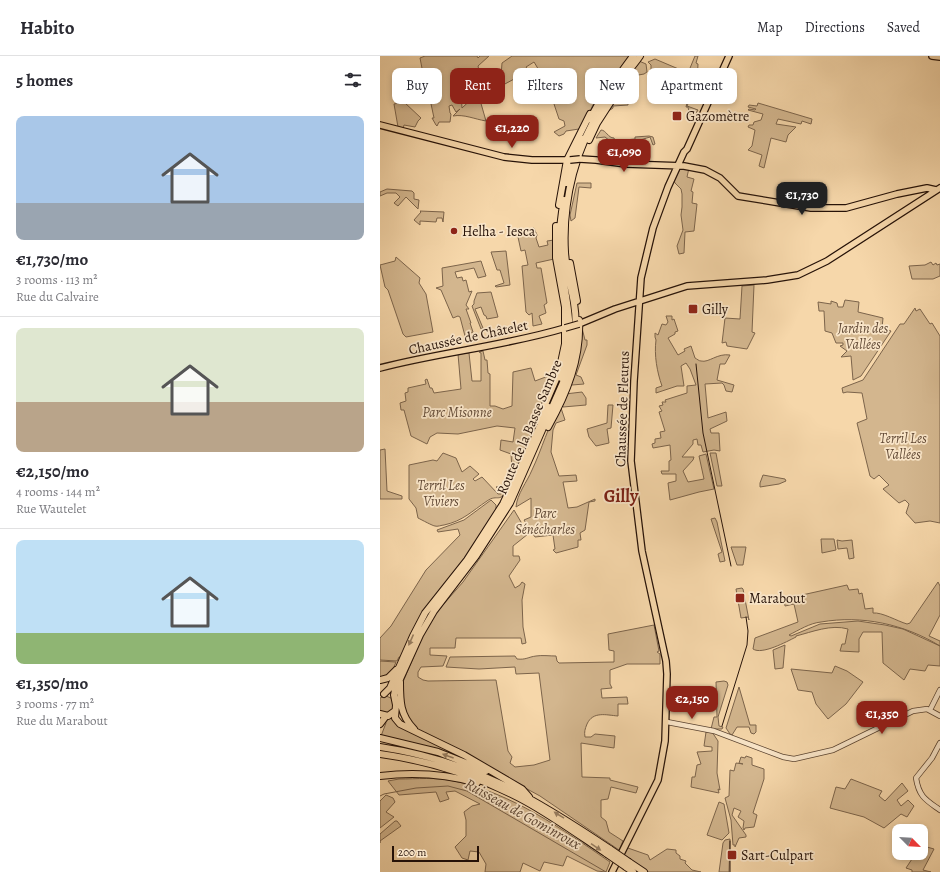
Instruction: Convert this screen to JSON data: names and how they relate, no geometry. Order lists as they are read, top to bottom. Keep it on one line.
{"streets":{"highway":["Route de la Basse Sambre"],"main road":["Chaussée de Châtelet","Chaussée de Fleurus"]},"crossings":[["Chaussée de Châtelet","Chaussée de Fleurus"]],"districts":["Gilly"],"water":["Ruisseau de Gominroux"],"parks":["Jardin des Vallées","Parc Misonne","Terril Les Vallées","Terril Les Viviers","Parc Sénécharles"],"places":{"transit":["Gazomètre","Gilly","Marabout","Sart-Culpart"],"other":["Helha - Iesca"]},"scale_bar":"200 m","north":"bottom right","page":{"header":"Habito","nav":["Map","Directions","Saved"],"heading":"5 homes","chip":["Buy","Rent","Filters","New","Apartment"],"list":[{"name":"€1,730/mo","note":"3 rooms · 113 m² · Rue du Calvaire"},{"name":"€2,150/mo","note":"4 rooms · 144 m² · Rue Wautelet"},{"name":"€1,350/mo","note":"3 rooms · 77 m² · Rue du Marabout"}],"price":["€1,220","€1,090","€1,730","€2,150","€1,350"],"scale":"200 m"}}
